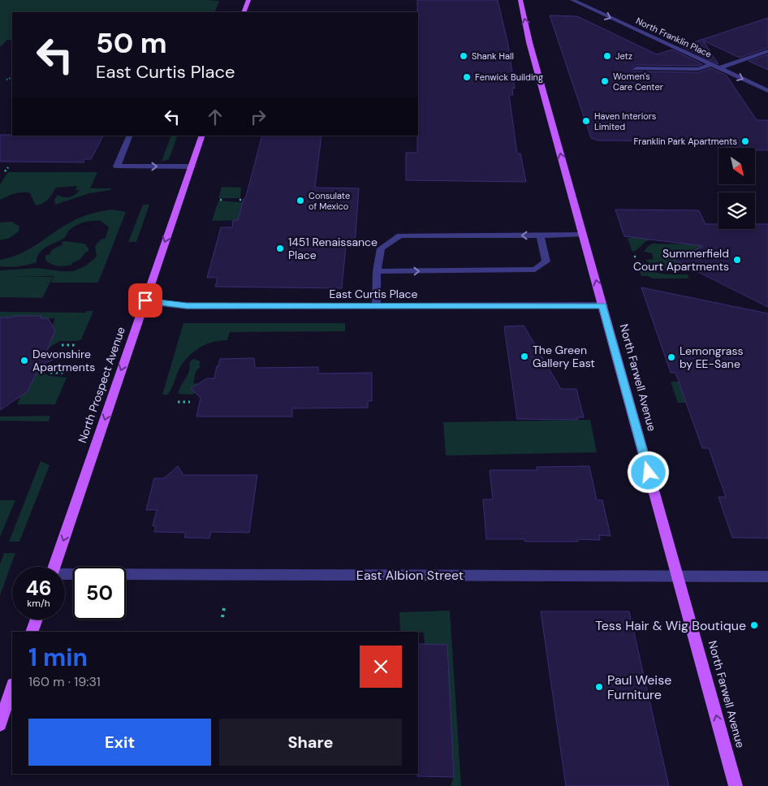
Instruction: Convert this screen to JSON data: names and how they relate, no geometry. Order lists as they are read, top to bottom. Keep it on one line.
{"streets":{"main road":["North Farwell Avenue","North Prospect Avenue"],"street":["North Franklin Place","East Curtis Place","East Albion Street"]},"crossings":[["East Curtis Place","North Farwell Avenue"],["East Curtis Place","North Prospect Avenue"],["North Farwell Avenue","East Albion Street"]],"one_way":["North Franklin Place","North Farwell Avenue","North Prospect Avenue"],"places":["Shank Hall","Jetz","Fenwick Building","Women's Care Center","Haven Interiors Limited","Franklin Park Apartments","Consulate of Mexico","1451 Renaissance Place","Summerfield Court Apartments","The Green Gallery East","Lemongrass by EE-Sane","Devonshire Apartments","Tess Hair & Wig Boutique","Paul Weise Furniture"],"north":"bottom right","page":{"turn":["50 m","East Curtis Place"],"speed":"46 km/h","limit":"50","heading":["1 min","160 m · 19:31"],"buttons":["Exit","Share"]}}
